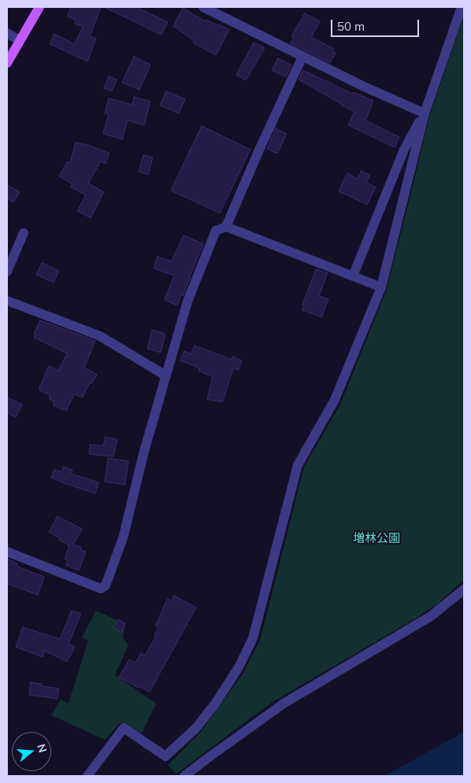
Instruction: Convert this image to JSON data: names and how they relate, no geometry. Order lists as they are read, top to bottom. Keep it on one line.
{"parks":["増林公園"],"scale_bar":"50 m","north":"right"}
